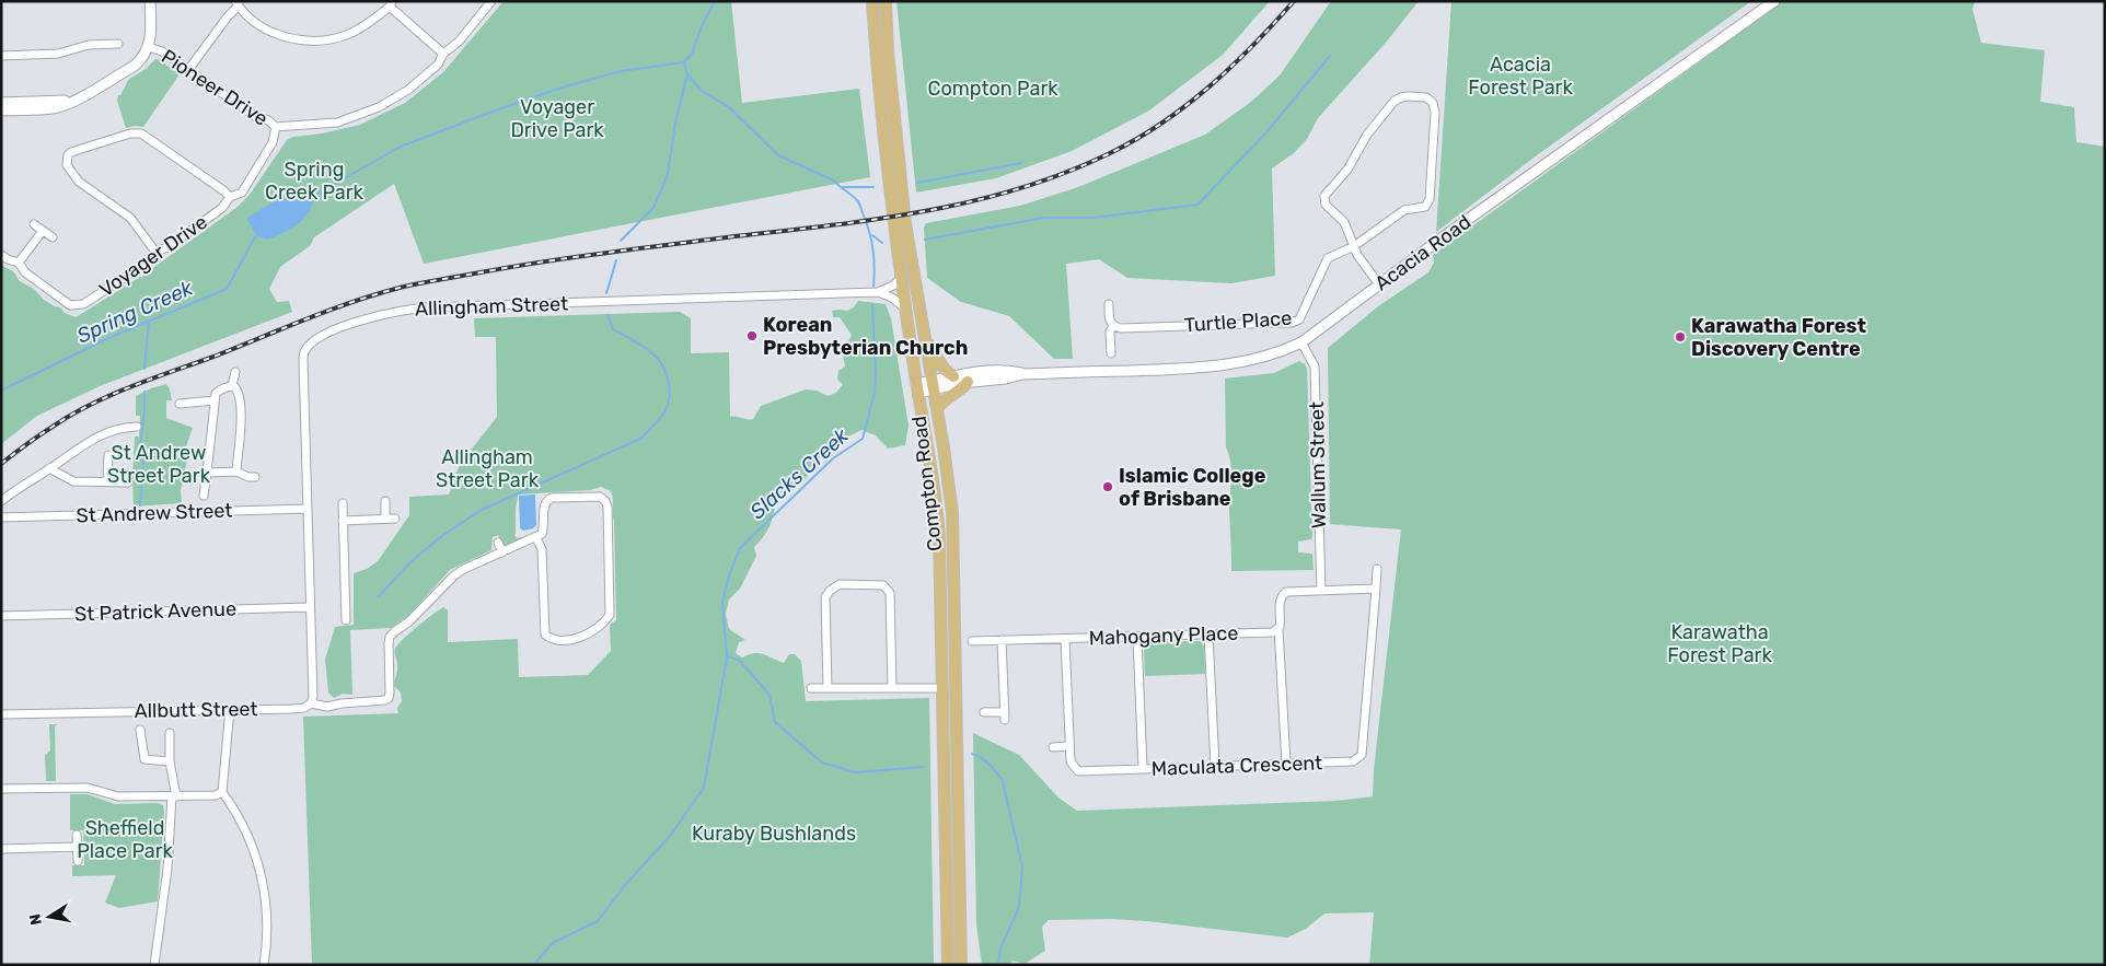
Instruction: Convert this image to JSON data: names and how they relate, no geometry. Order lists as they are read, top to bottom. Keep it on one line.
{"streets":{"main road":["Compton Road"],"street":["Pioneer Drive","Acacia Road","Voyager Drive","Allingham Street","Turtle Place","Wallum Street","St Andrew Street","St Patrick Avenue","Mahogany Place","Allbutt Street","Maculata Crescent"]},"crossings":[["Pioneer Drive","Voyager Drive"],["Acacia Road","Wallum Street"],["Acacia Road","Compton Road"],["Allingham Street","Compton Road"],["Allingham Street","St Andrew Street"],["Allingham Street","St Patrick Avenue"],["Allingham Street","Allbutt Street"],["Mahogany Place","Maculata Crescent"]],"water":["Spring Creek","Slacks Creek"],"parks":["Acacia Forest Park","Compton Park","Voyager Drive Park","Spring Creek Park","St Andrew Street Park","Allingham Street Park","Karawatha Forest Park","Sheffield Place Park","Kuraby Bushlands"],"places":["Korean Presbyterian Church","Karawatha Forest Discovery Centre","Islamic College of Brisbane"],"north":"left"}
